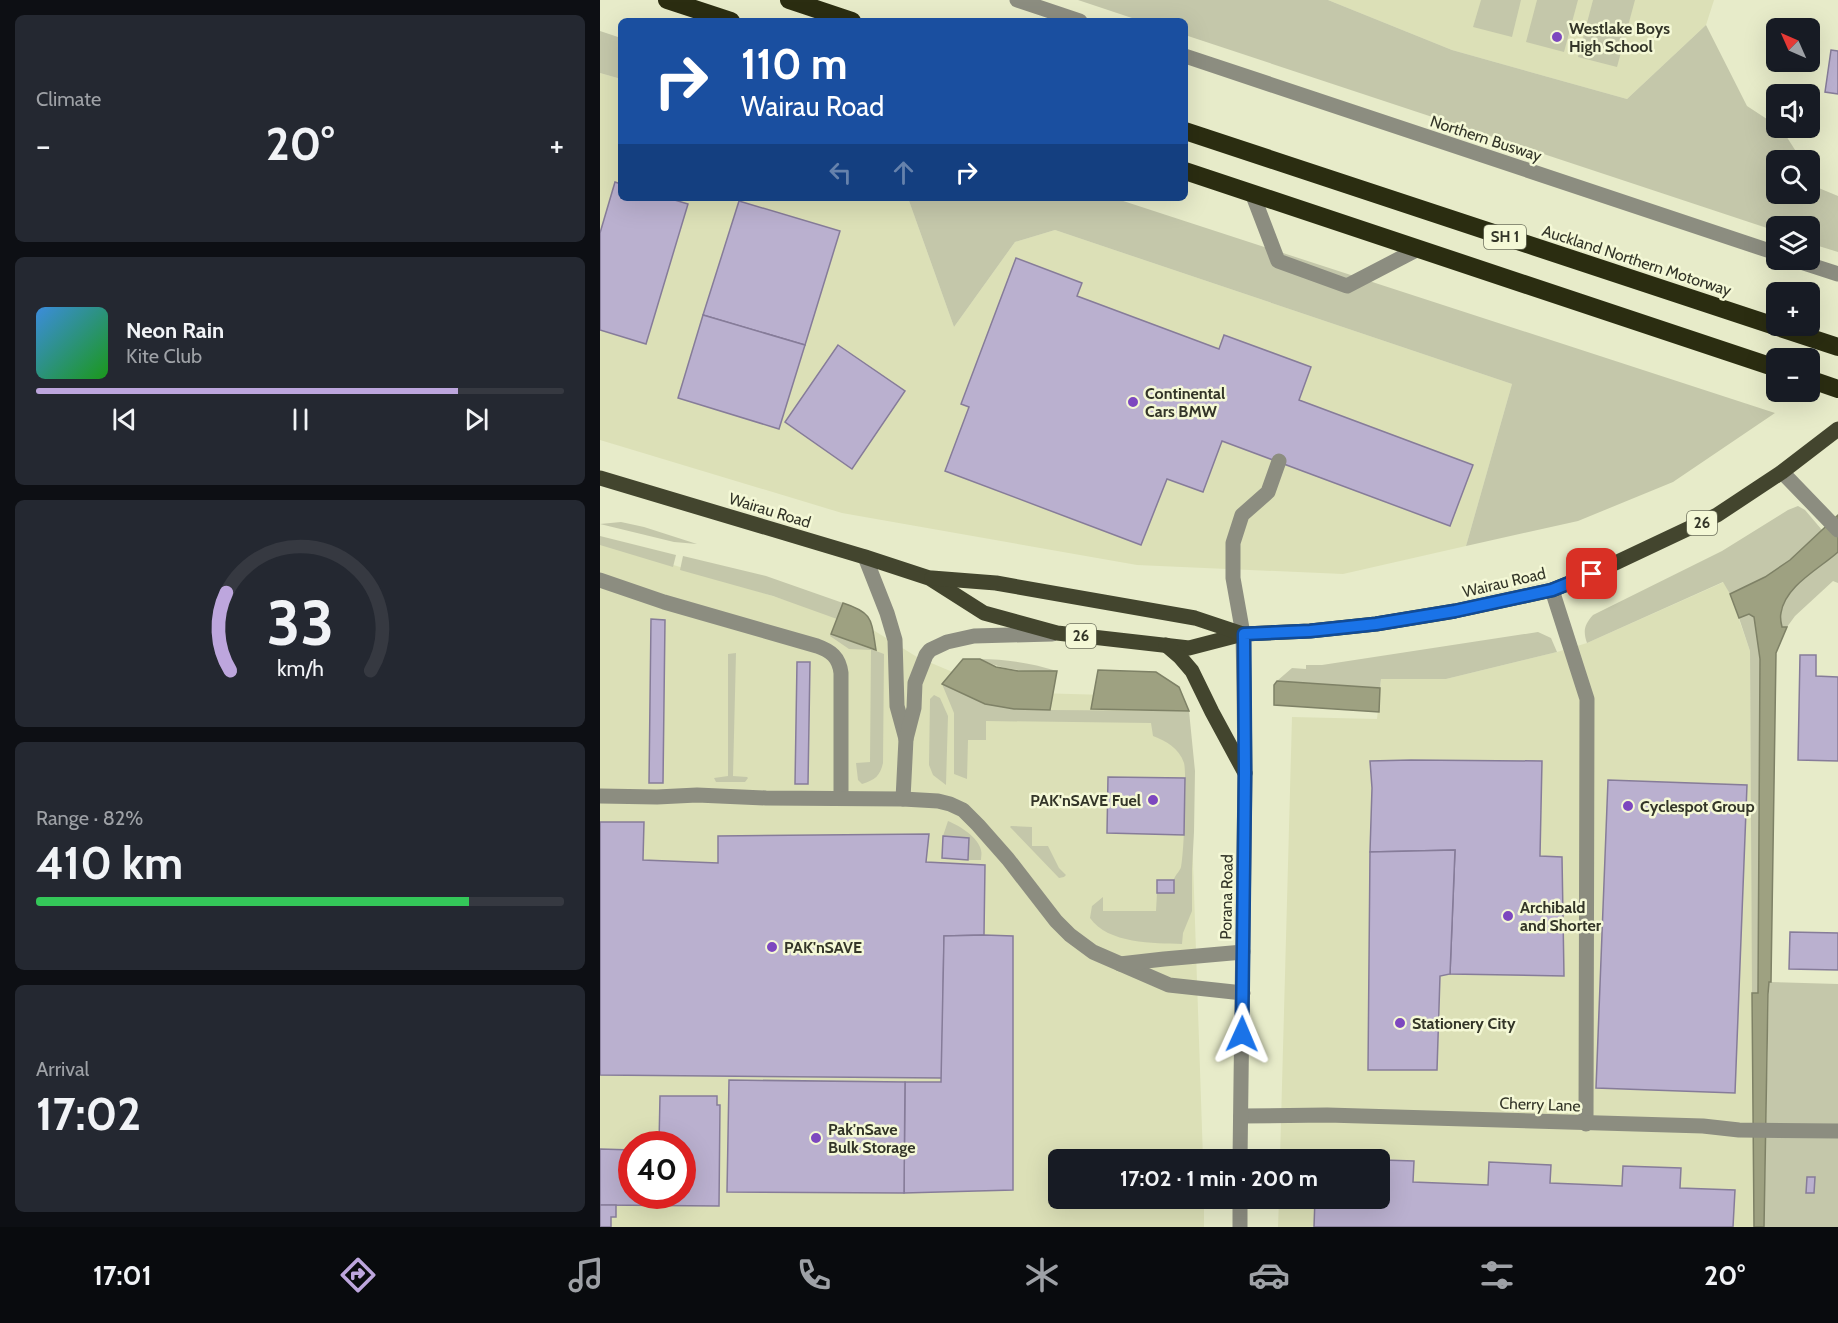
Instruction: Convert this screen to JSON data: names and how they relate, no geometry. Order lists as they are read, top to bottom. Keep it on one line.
{"streets":{"highway":["SH 1","Auckland Northern Motorway"],"main road":["Wairau Road","26"],"street":["Northern Busway","Porana Road","Cherry Lane"]},"crossings":[["Wairau Road","Porana Road"],["Porana Road","Cherry Lane"]],"places":["Westlake Boys High School","Continental Cars BMW","PAK'nSAVE Fuel","Cyclespot Group","Archibald and Shorter","PAK'nSAVE","Stationery City","Pak'nSave Bulk Storage"],"north":"top left","page":{"tile":["Climate",["Range · 82%","410 km"],["Arrival","17:02"]],"map_buttons":["+","−"],"turn":["110 m","Wairau Road"],"heat":["−","20°","+"],"song":["Neon Rain","Kite Club"],"limit":"40","trip":"17:02 · 1 min · 200 m","tabs":["17:01","20°"],"gauge":["33","km/h"]}}
